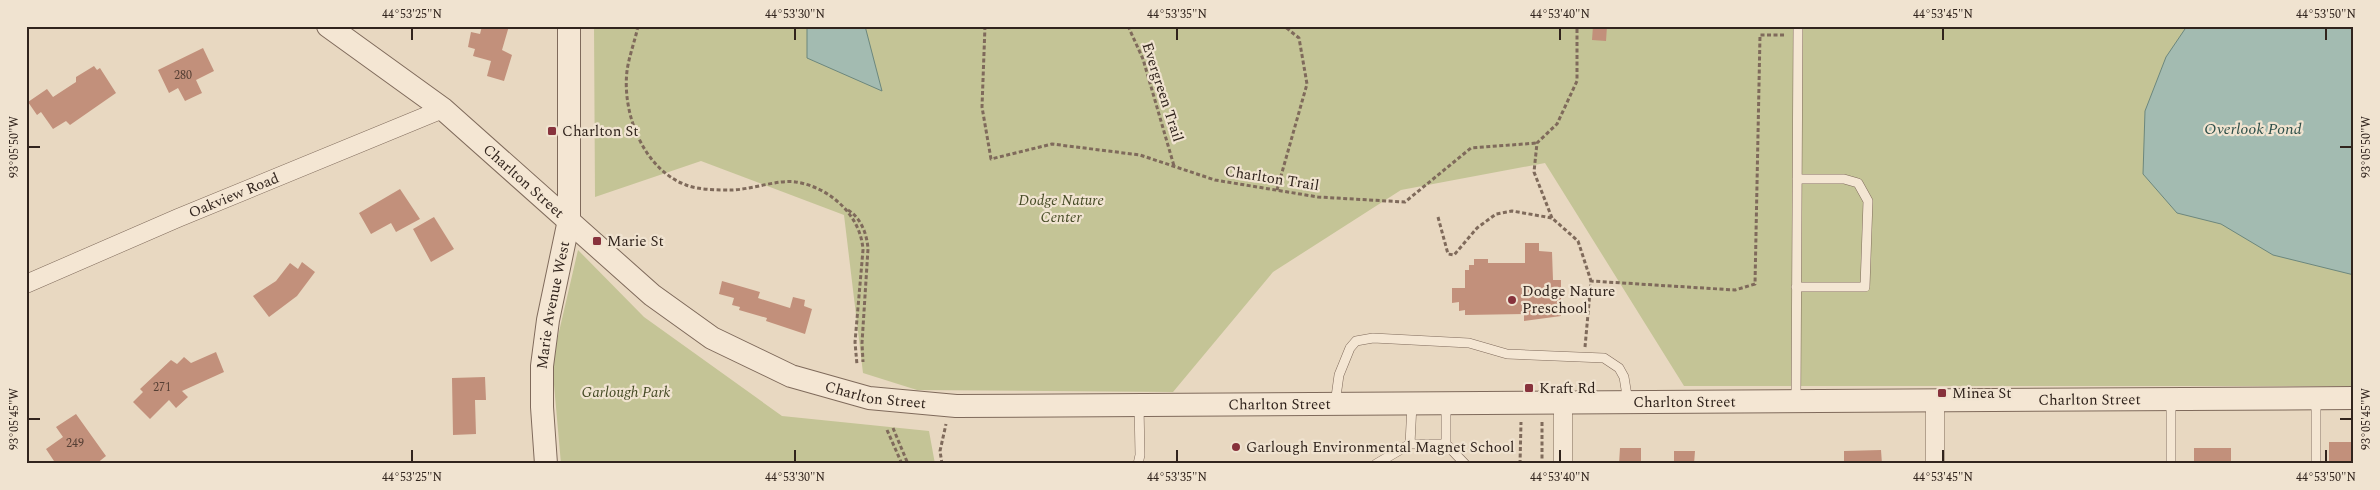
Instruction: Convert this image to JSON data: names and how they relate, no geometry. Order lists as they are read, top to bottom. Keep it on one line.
{"streets":{"street":["Charlton Street","Oakview Road","Marie Avenue West"],"path":["Evergreen Trail","Charlton Trail"]},"crossings":[["Evergreen Trail","Charlton Trail"],["Charlton Street","Oakview Road"],["Charlton Street","Marie Avenue West"]],"water":["Overlook Pond"],"parks":["Dodge Nature Center","Garlough Park"],"places":{"transit":["Charlton St","Marie St","Kraft Rd","Minea St"],"other":["Dodge Nature Preschool","Garlough Environmental Magnet School"]},"house_numbers":["280","271","249"],"coordinates":["44°53'25\"N","44°53'30\"N","44°53'35\"N","44°53'40\"N","44°53'45\"N","44°53'50\"N","93°05'50\"W","93°05'45\"W"]}
